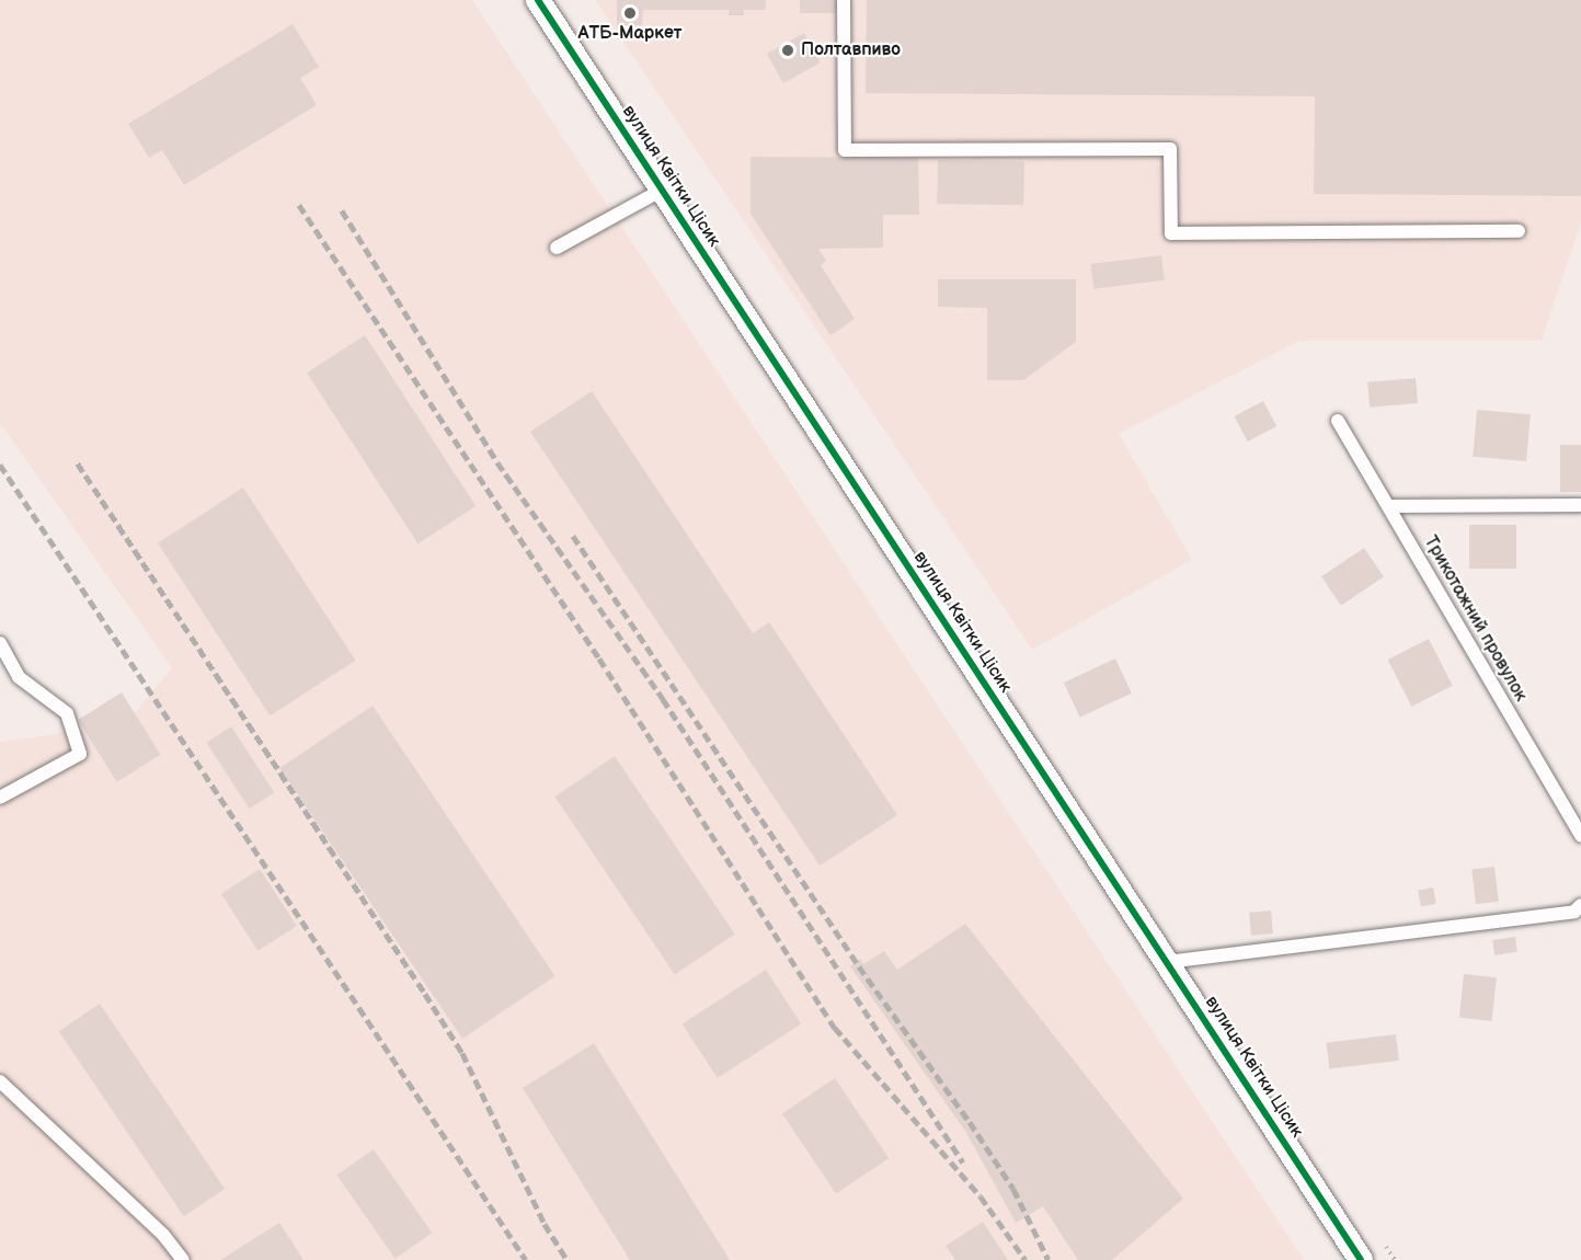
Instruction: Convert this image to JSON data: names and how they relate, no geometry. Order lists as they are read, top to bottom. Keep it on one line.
{"streets":{"street":["вулиця Квітки Цісик"],"lane":["Трикотажний провулок"]},"places":["АТБ-Маркет","Полтавпиво"]}
